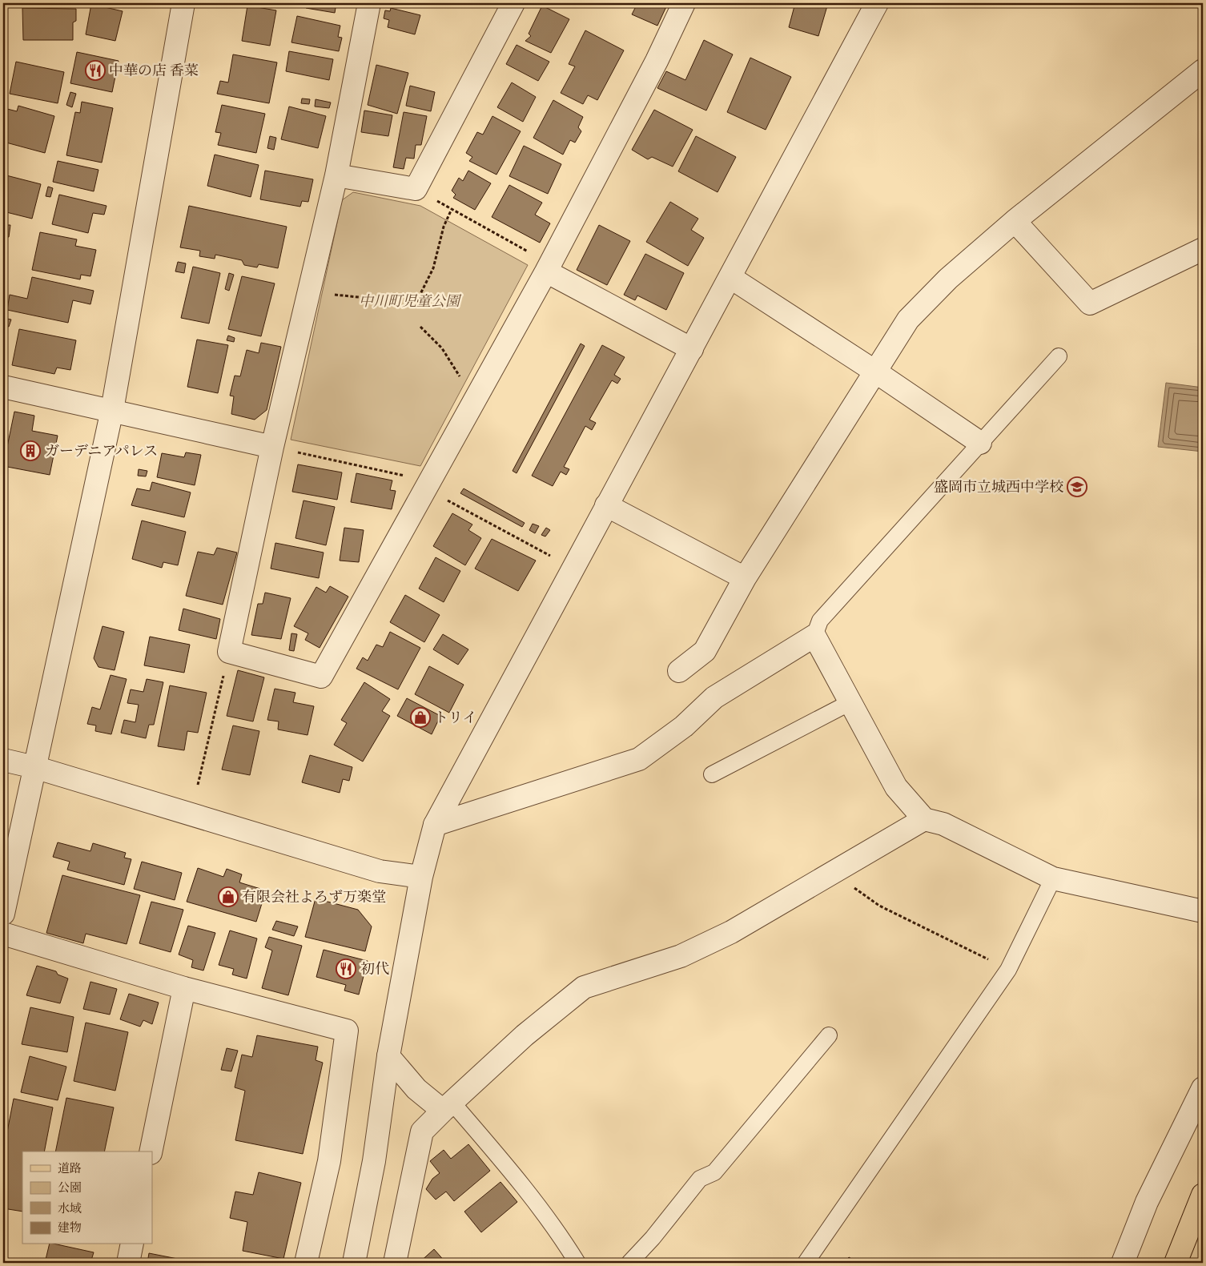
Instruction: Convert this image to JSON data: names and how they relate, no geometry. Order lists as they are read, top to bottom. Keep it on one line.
{"parks":["中川町児童公園"],"places":{"restaurant":["中華の店 香菜","初代"],"building":["ガーデニアパレス"],"school or university":["盛岡市立城西中学校"],"shop":["トリイ","有限会社よろず万楽堂"]},"legend":["道路","公園","水域","建物"]}
